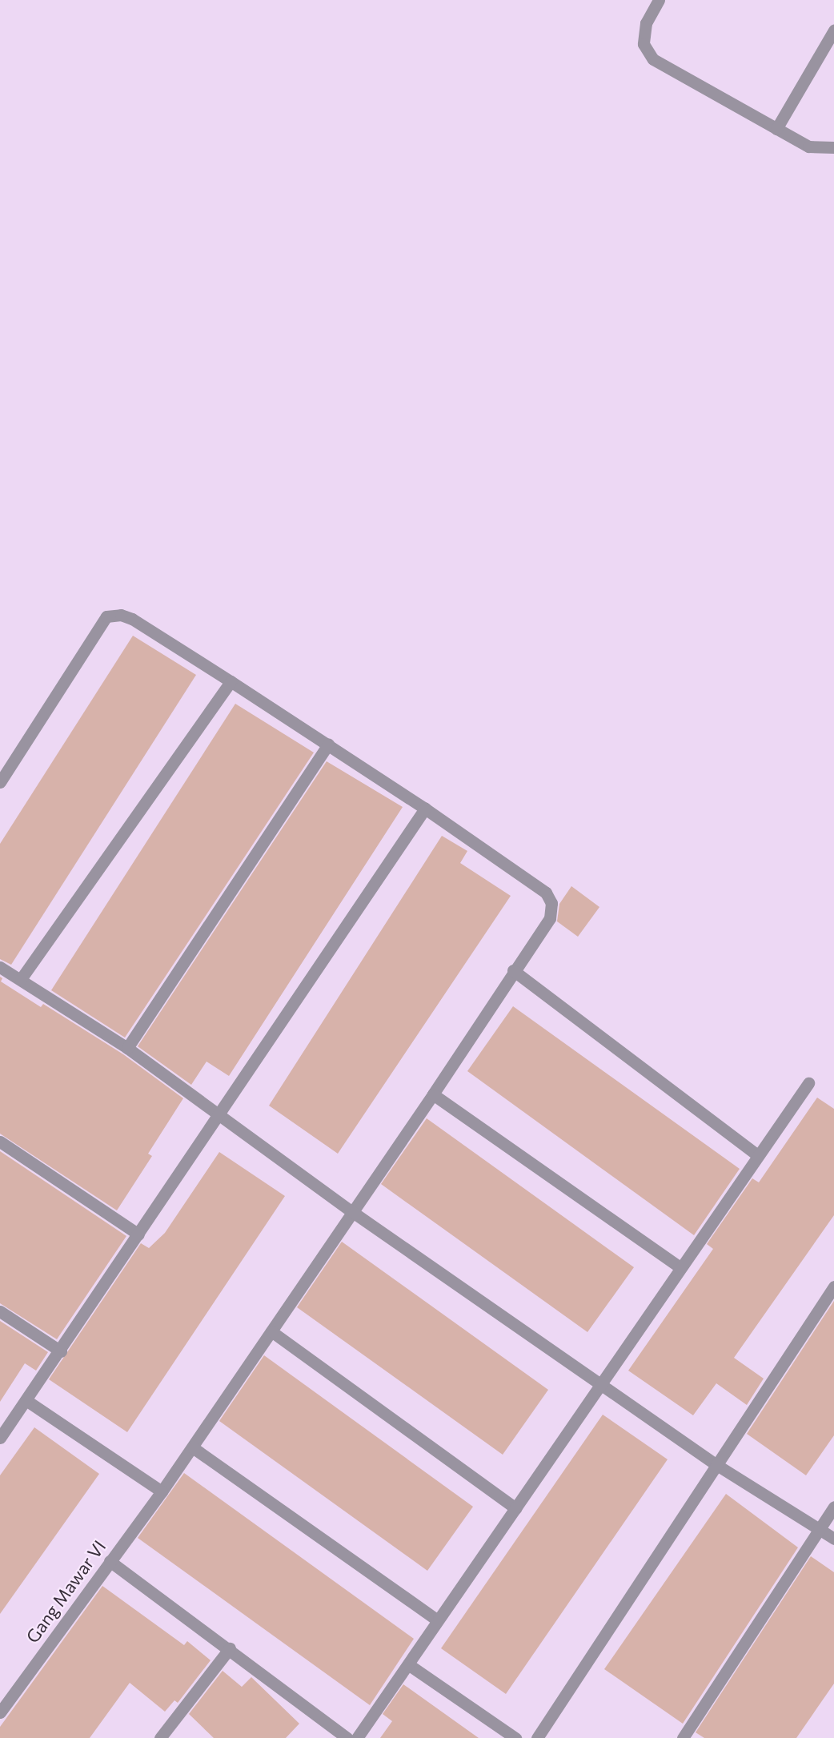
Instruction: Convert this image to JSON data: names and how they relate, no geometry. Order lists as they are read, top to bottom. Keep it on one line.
{"streets":{"street":["Gang Mawar VI"]}}
